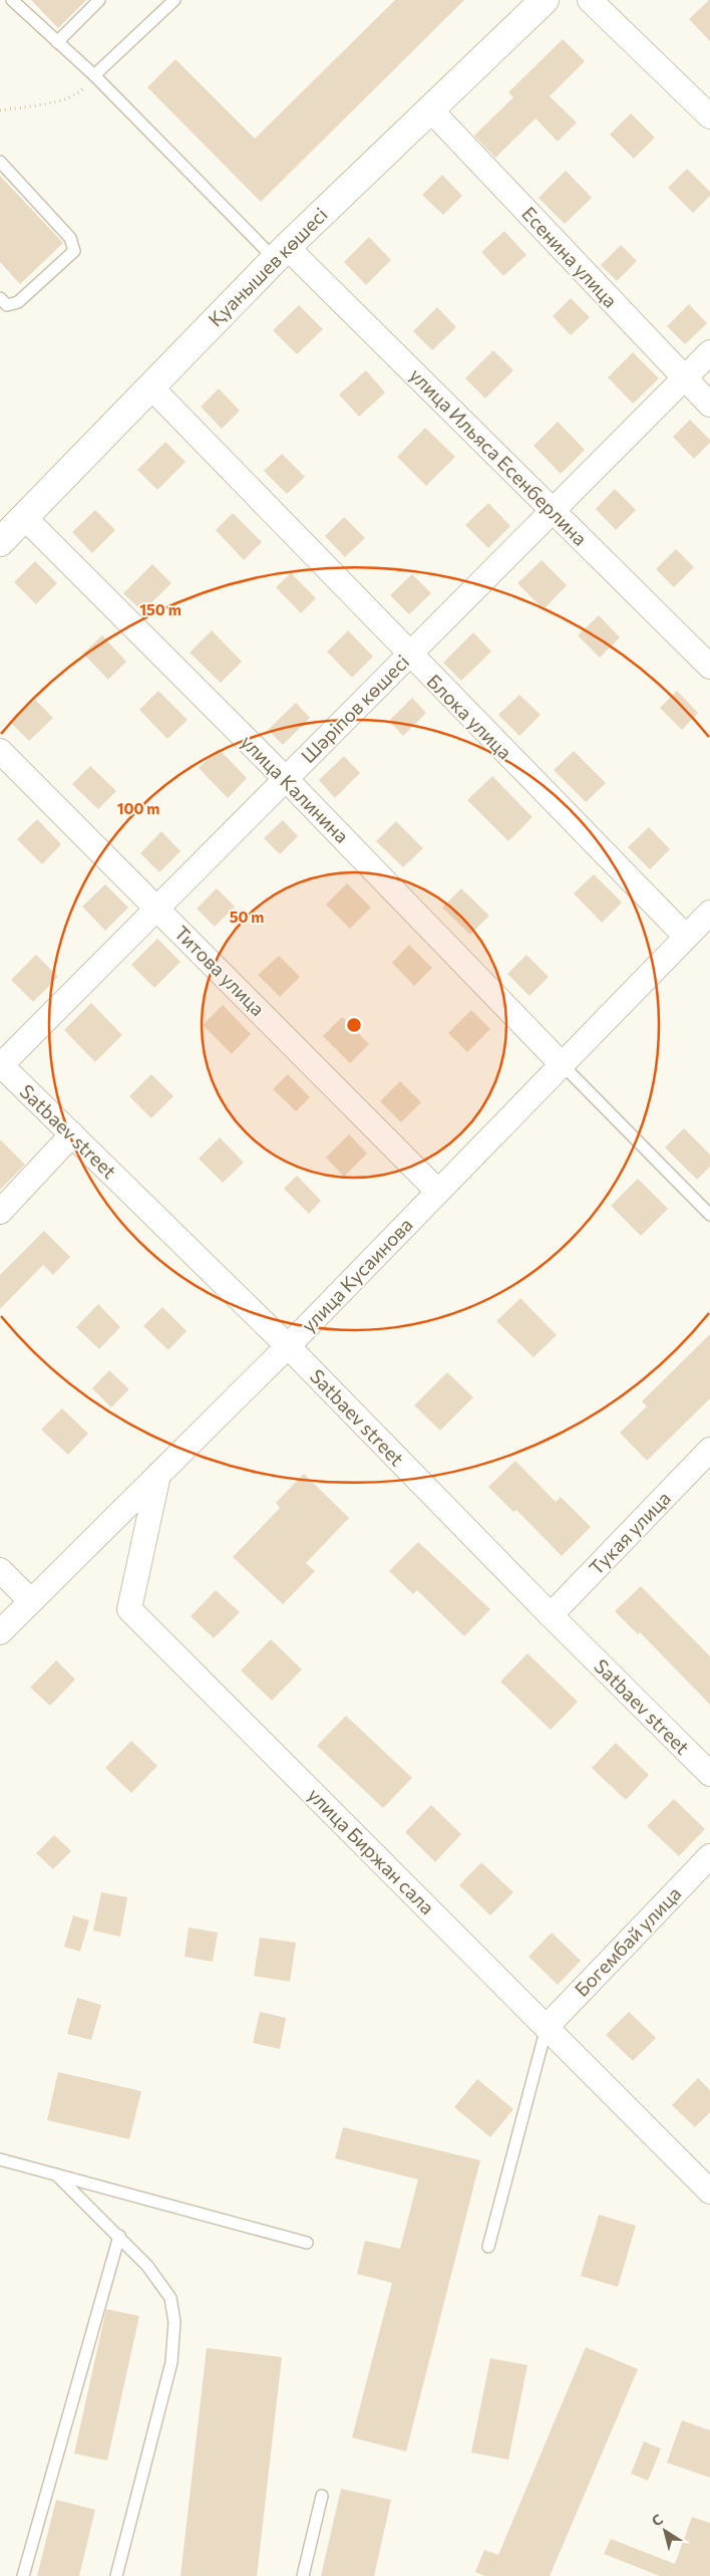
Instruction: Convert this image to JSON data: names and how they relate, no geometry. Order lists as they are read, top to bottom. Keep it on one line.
{"streets":{"street":["Есенина улица","Қуанышев көшесі","улица Ильяса Есенберлина","Шәріпов көшесі","Блока улица","улица Калинина","Титова улица","Satbaev street","улица Кусаинова","Тукая улица","улица Биржан сала","Богембай улица"]},"crossings":[["Есенина улица","Қуанышев көшесі"],["Есенина улица","Шәріпов көшесі"],["Қуанышев көшесі","улица Ильяса Есенберлина"],["Қуанышев көшесі","Блока улица"],["Қуанышев көшесі","улица Калинина"],["улица Ильяса Есенберлина","Шәріпов көшесі"],["Шәріпов көшесі","Блока улица"],["Шәріпов көшесі","улица Калинина"],["Шәріпов көшесі","Титова улица"],["Шәріпов көшесі","Satbaev street"],["Блока улица","улица Кусаинова"],["улица Калинина","улица Кусаинова"],["Титова улица","улица Кусаинова"],["Satbaev street","улица Кусаинова"],["Satbaev street","Тукая улица"],["улица Кусаинова","улица Биржан сала"],["улица Биржан сала","Богембай улица"]],"north":"top left","rings":["150 m","100 m","50 m"]}
